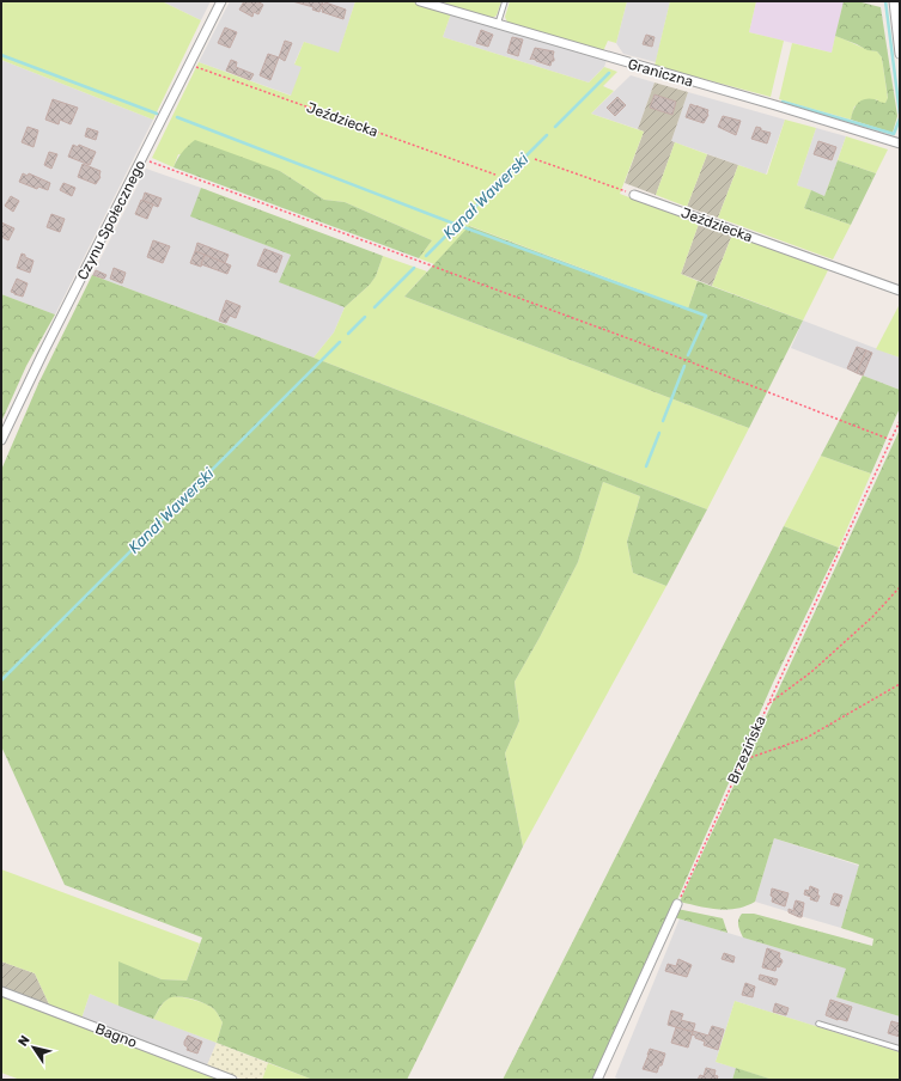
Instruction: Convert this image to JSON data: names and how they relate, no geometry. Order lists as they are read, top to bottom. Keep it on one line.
{"streets":{"street":["Graniczna","Jeździecka","Czynu Społecznego","Bagno"],"path":["Brzezińska"]},"crossings":[["Jeździecka","Czynu Społecznego"]],"water":["Kanał Wawerski"],"north":"top left"}
